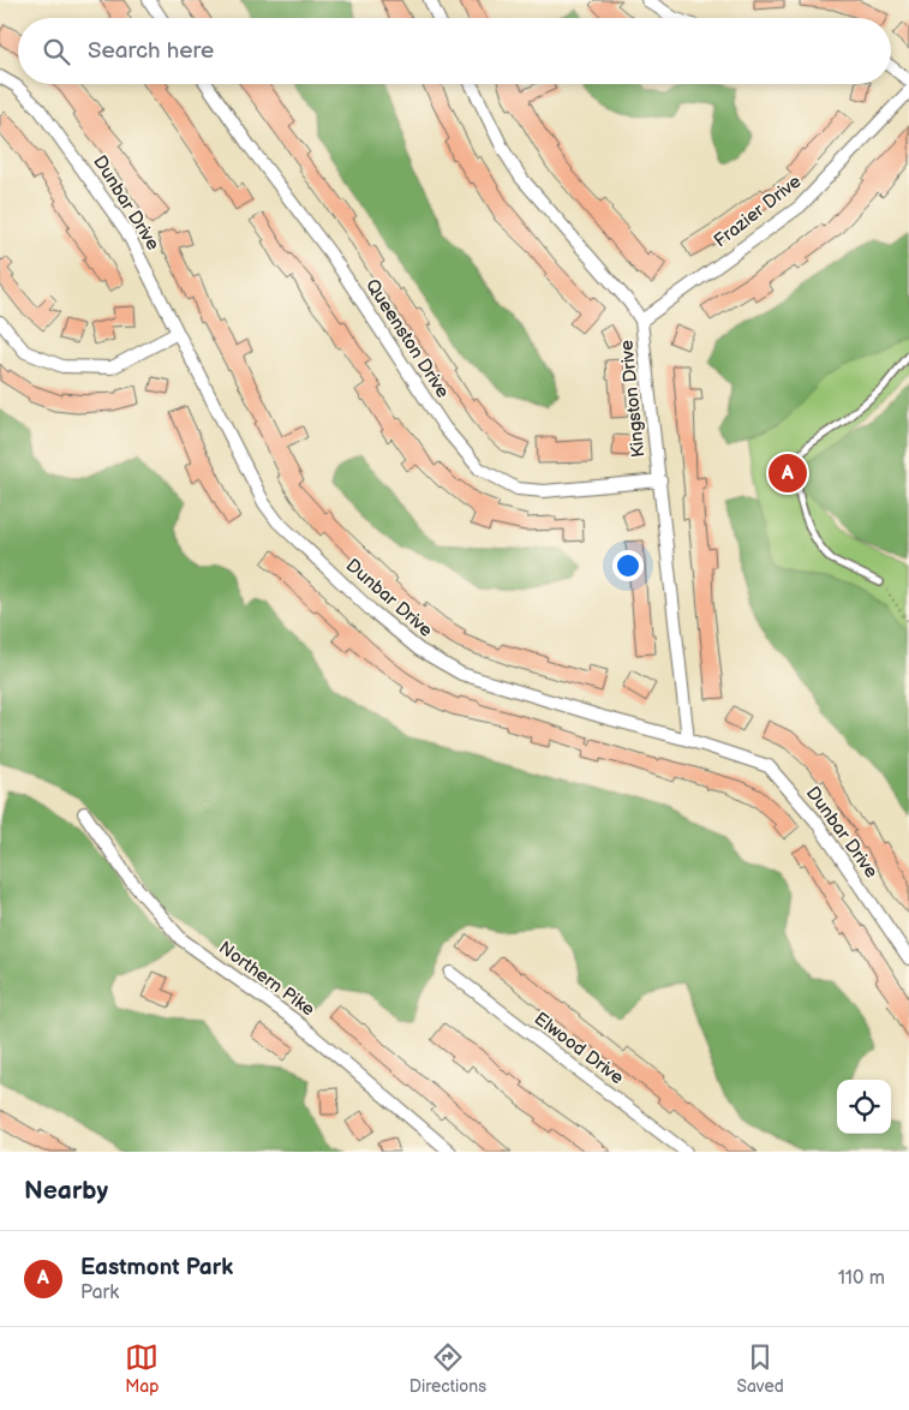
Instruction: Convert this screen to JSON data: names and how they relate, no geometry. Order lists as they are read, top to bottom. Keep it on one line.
{"streets":{"street":["Dunbar Drive","Frazier Drive","Queenston Drive","Kingston Drive","Northern Pike","Elwood Drive"]},"crossings":[["Dunbar Drive","Kingston Drive"],["Frazier Drive","Kingston Drive"],["Queenston Drive","Kingston Drive"]],"page":{"search":"Search here","pins":"A","heading":"Nearby","list":[{"mark":"A","name":"Eastmont Park","note":"Park","value":"110 m"}],"nav":["Map","Directions","Saved"]}}
